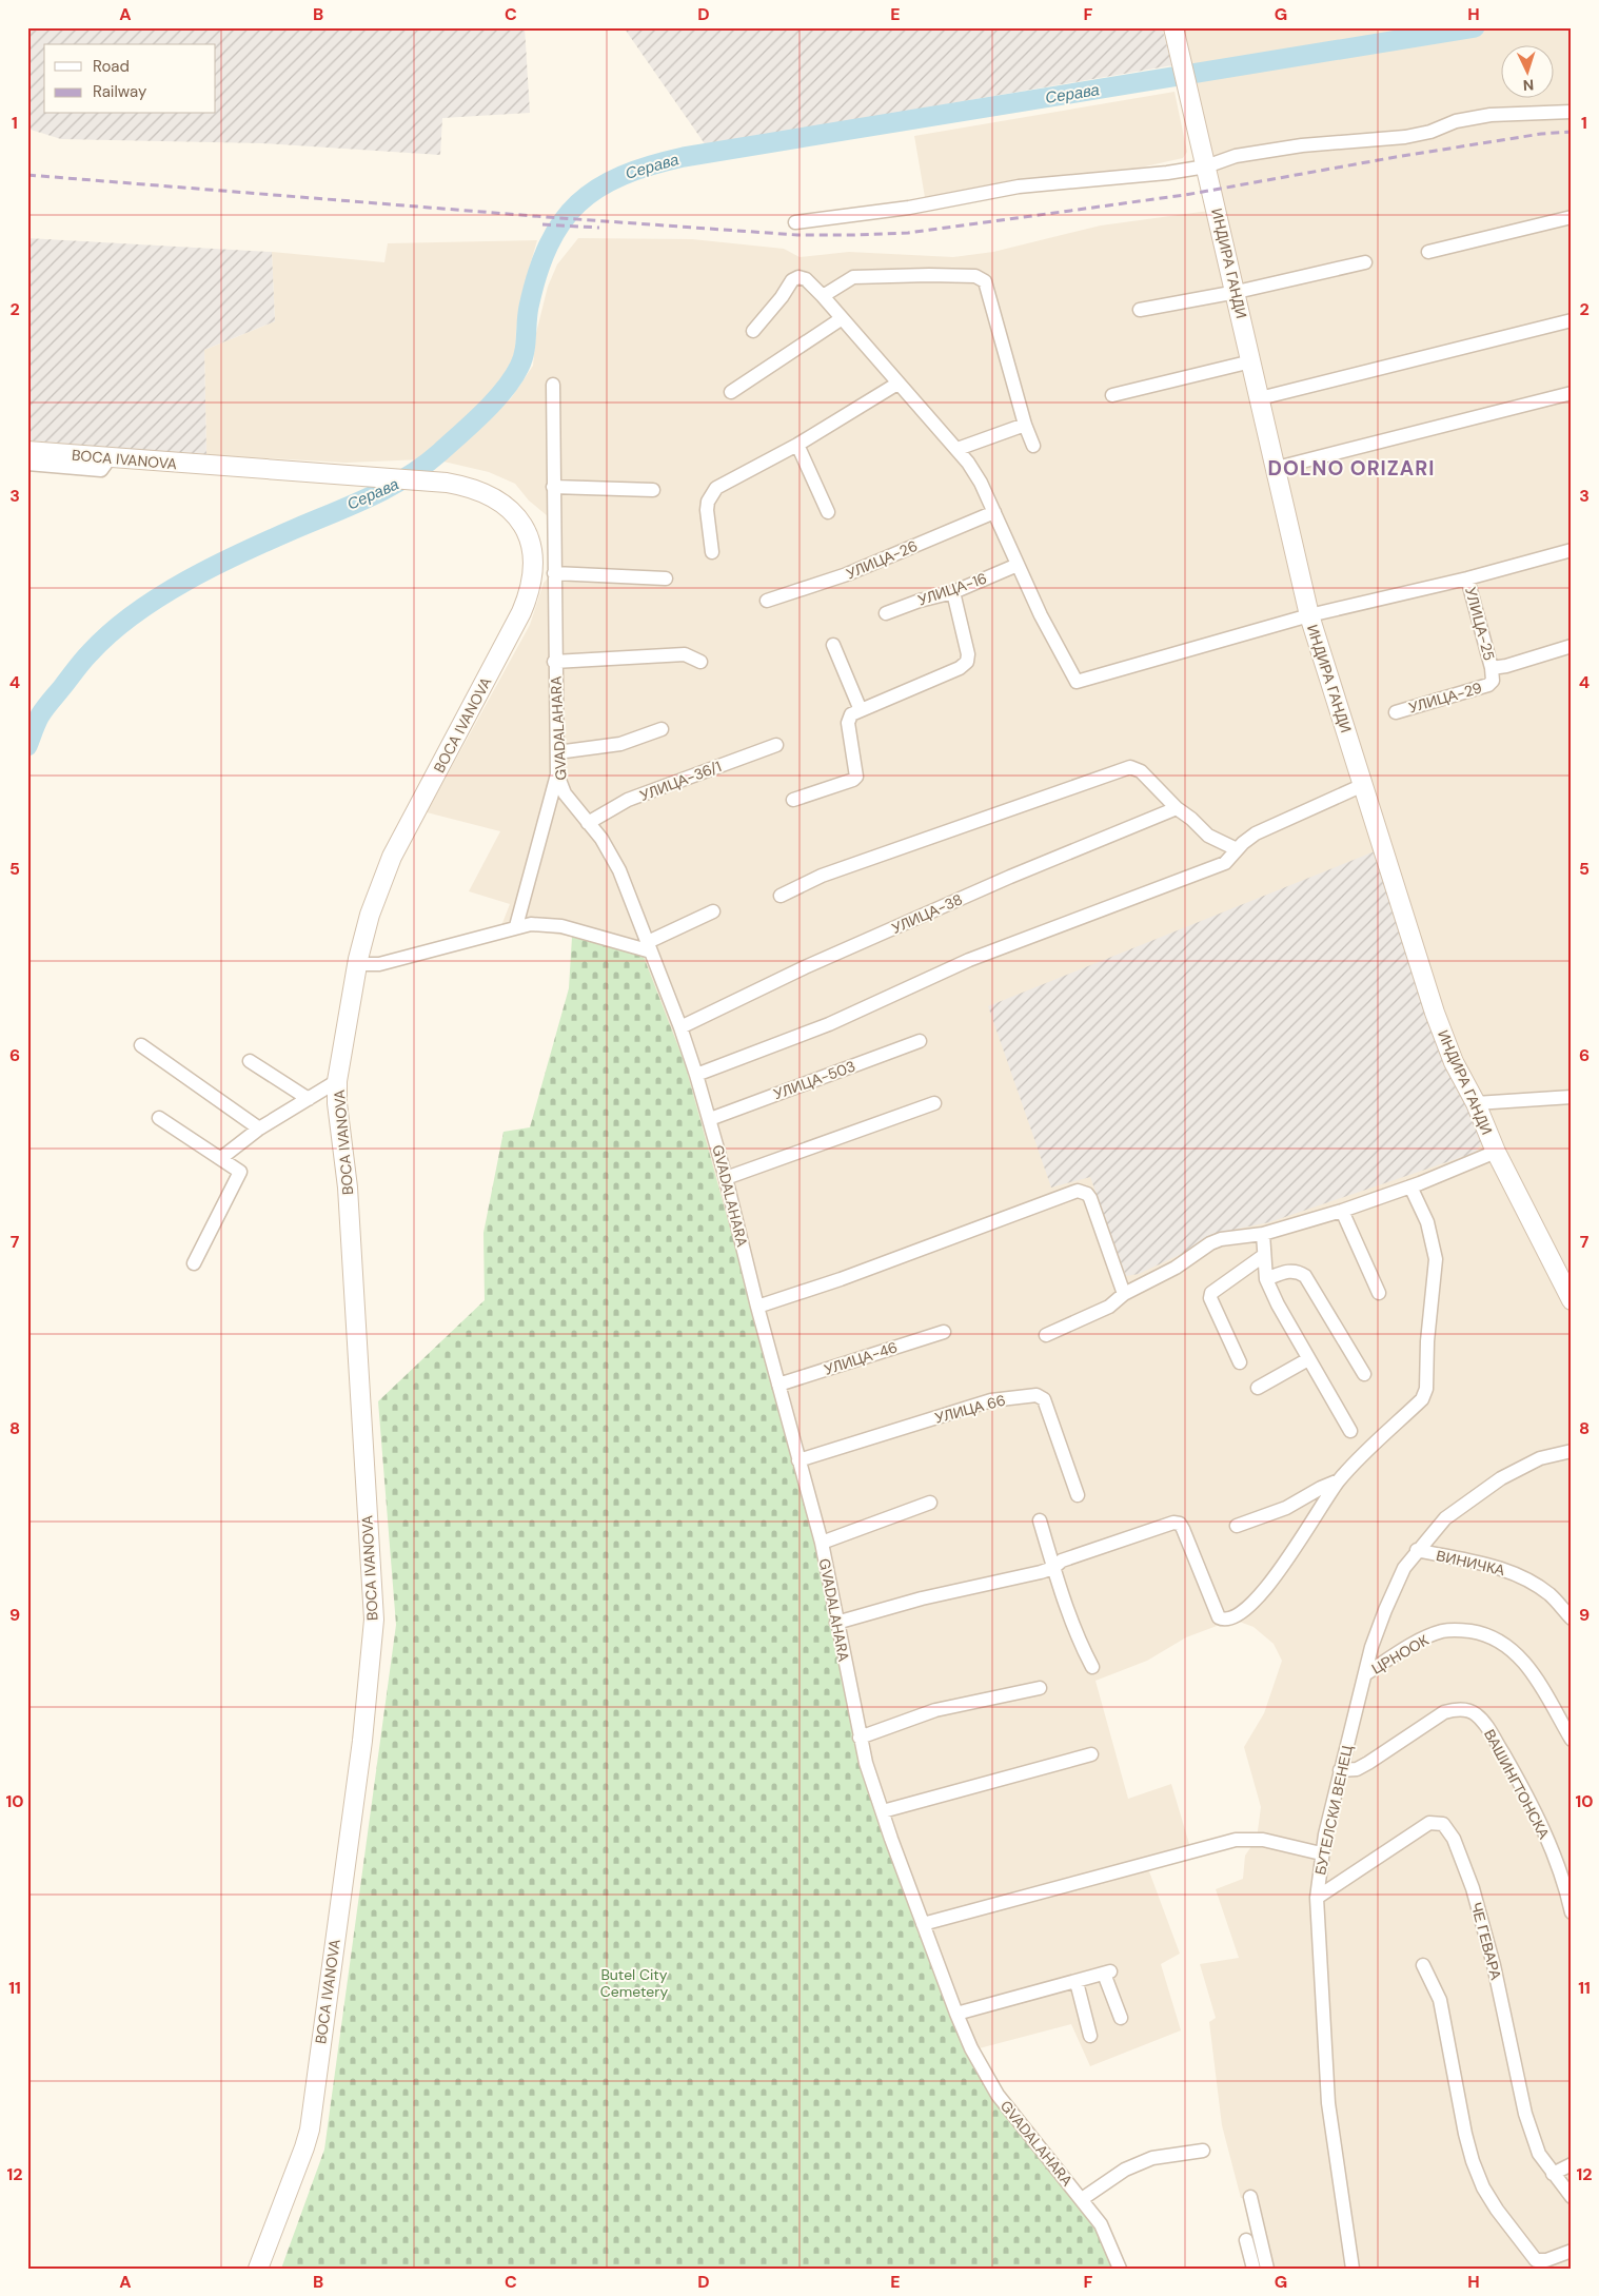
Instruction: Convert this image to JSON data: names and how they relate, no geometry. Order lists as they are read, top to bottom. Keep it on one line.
{"streets":{"street":["ИНДИРА ГАНДИ","BOCA IVANOVA","УЛИЦА-26","УЛИЦА-16","УЛИЦА-25","УЛИЦА-29","GVADALAHARA","УЛИЦА-36/1","УЛИЦА-38","УЛИЦА-503","УЛИЦА-46","УЛИЦА 66","ВИНИЧКА","ЦРНООК","ВАШИНГТОНСКА","БУТЕЛСКИ ВЕНЕЦ","ЧЕ ГЕВАРА"]},"crossings":[["УЛИЦА-25","УЛИЦА-29"],["GVADALAHARA","УЛИЦА-36/1"],["GVADALAHARA","УЛИЦА-38"],["GVADALAHARA","УЛИЦА-503"],["GVADALAHARA","УЛИЦА-46"],["GVADALAHARA","УЛИЦА 66"],["ВИНИЧКА","БУТЕЛСКИ ВЕНЕЦ"],["ЦРНООК","БУТЕЛСКИ ВЕНЕЦ"],["ВАШИНГТОНСКА","БУТЕЛСКИ ВЕНЕЦ"],["БУТЕЛСКИ ВЕНЕЦ","ЧЕ ГЕВАРА"]],"districts":["DOLNO ORIZARI"],"water":["Серава"],"parks":["Butel City Cemetery"],"legend":["Road","Railway"],"north":"bottom","grid":{"columns":["A","B","C","D","E","F","G","H"],"rows":["1","2","3","4","5","6","7","8","9","10","11","12"]}}
